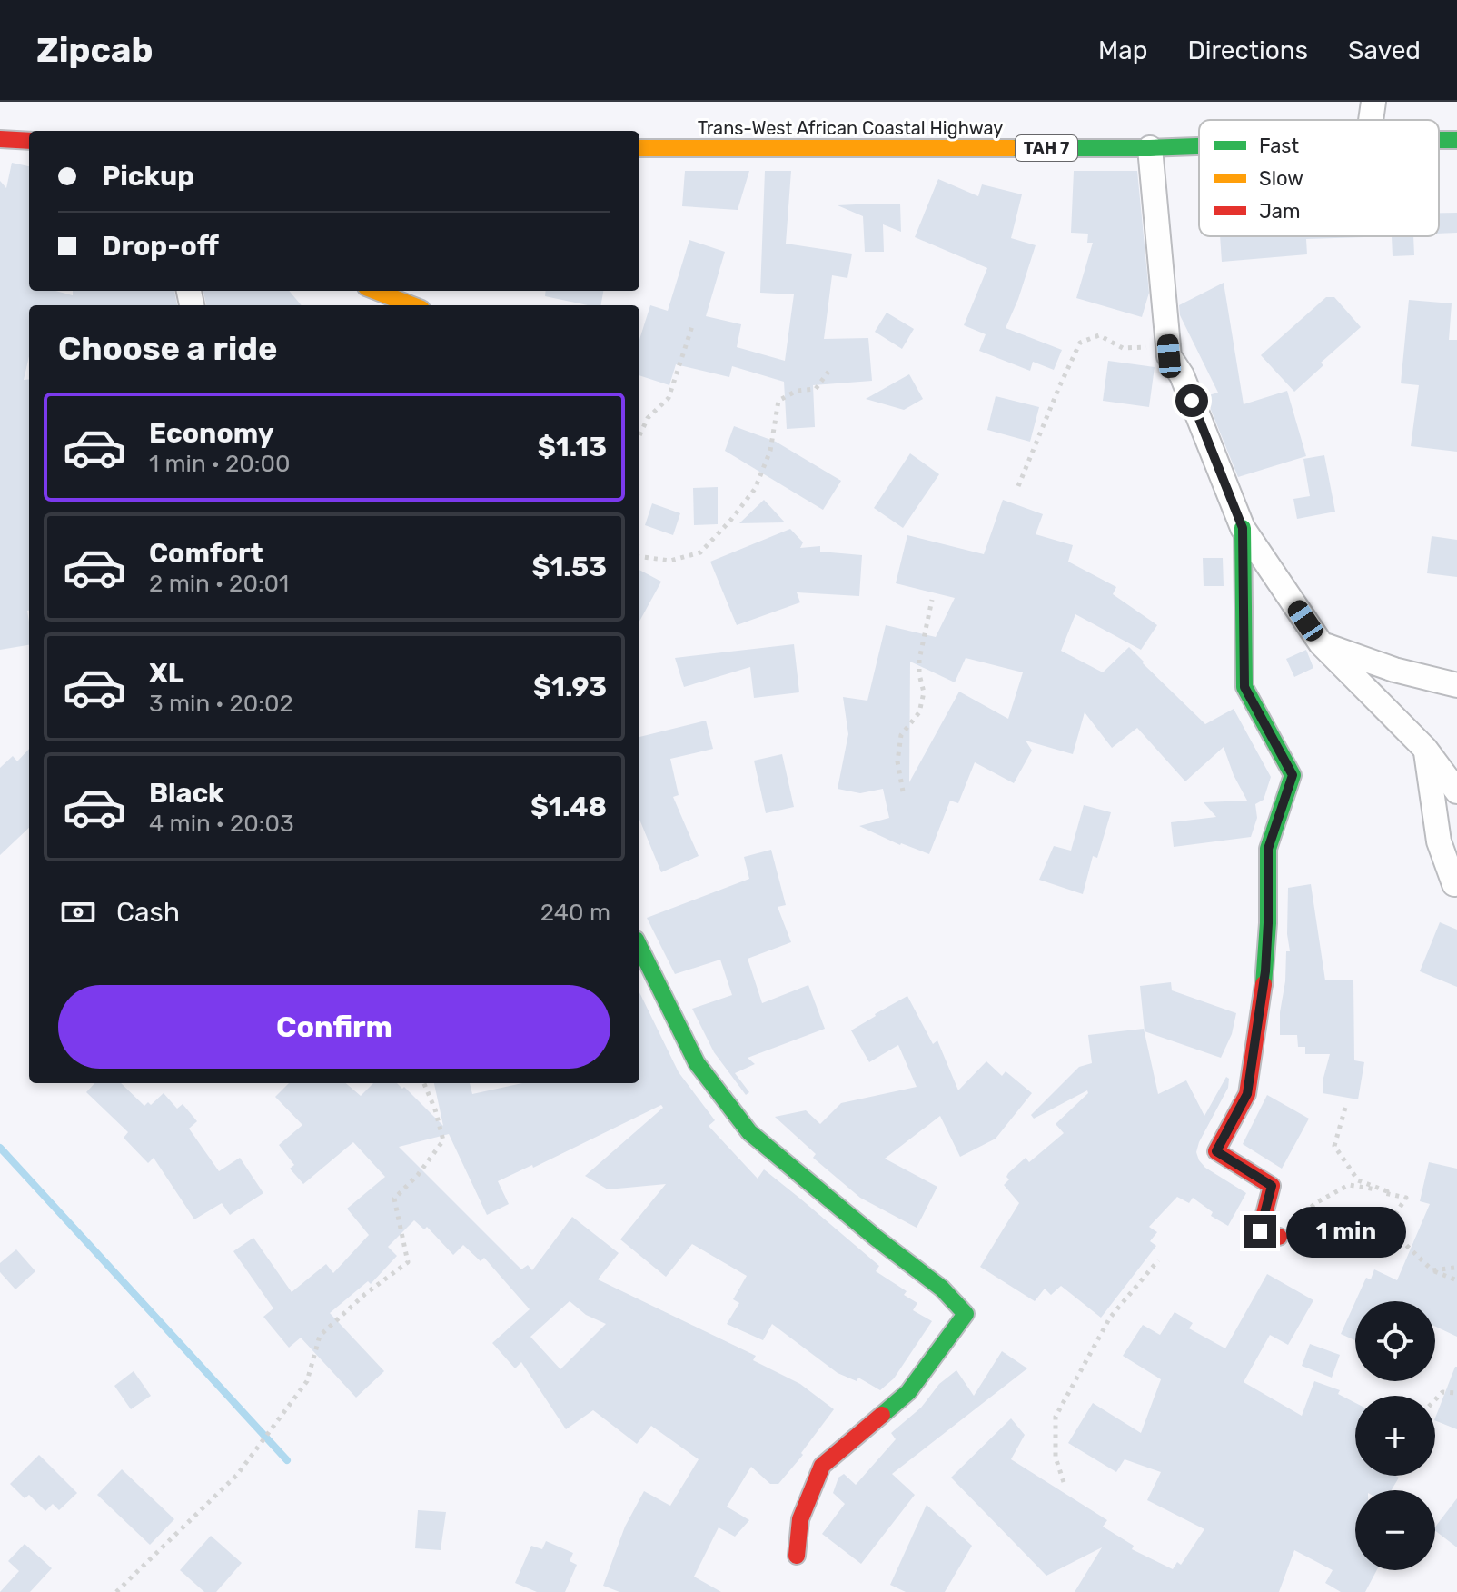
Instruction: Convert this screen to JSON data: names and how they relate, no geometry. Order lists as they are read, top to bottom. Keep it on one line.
{"streets":{"main road":["Trans-West African Coastal Highway","TAH 7"]},"legend":["Fast","Slow","Jam"],"page":{"header":"Zipcab","nav":["Map","Directions","Saved"],"banner":["Pickup","Drop-off"],"heading":"Choose a ride","list":[{"name":"Economy","note":"1 min · 20:00","value":"$1.13"},{"name":"Comfort","note":"2 min · 20:01","value":"$1.53"},{"name":"XL","note":"3 min · 20:02","value":"$1.93"},{"name":"Black","note":"4 min · 20:03","value":"$1.48"}],"pay":["Cash","240 m"],"buttons":"Confirm","bubble":"1 min","map_buttons":["+","−"]}}
